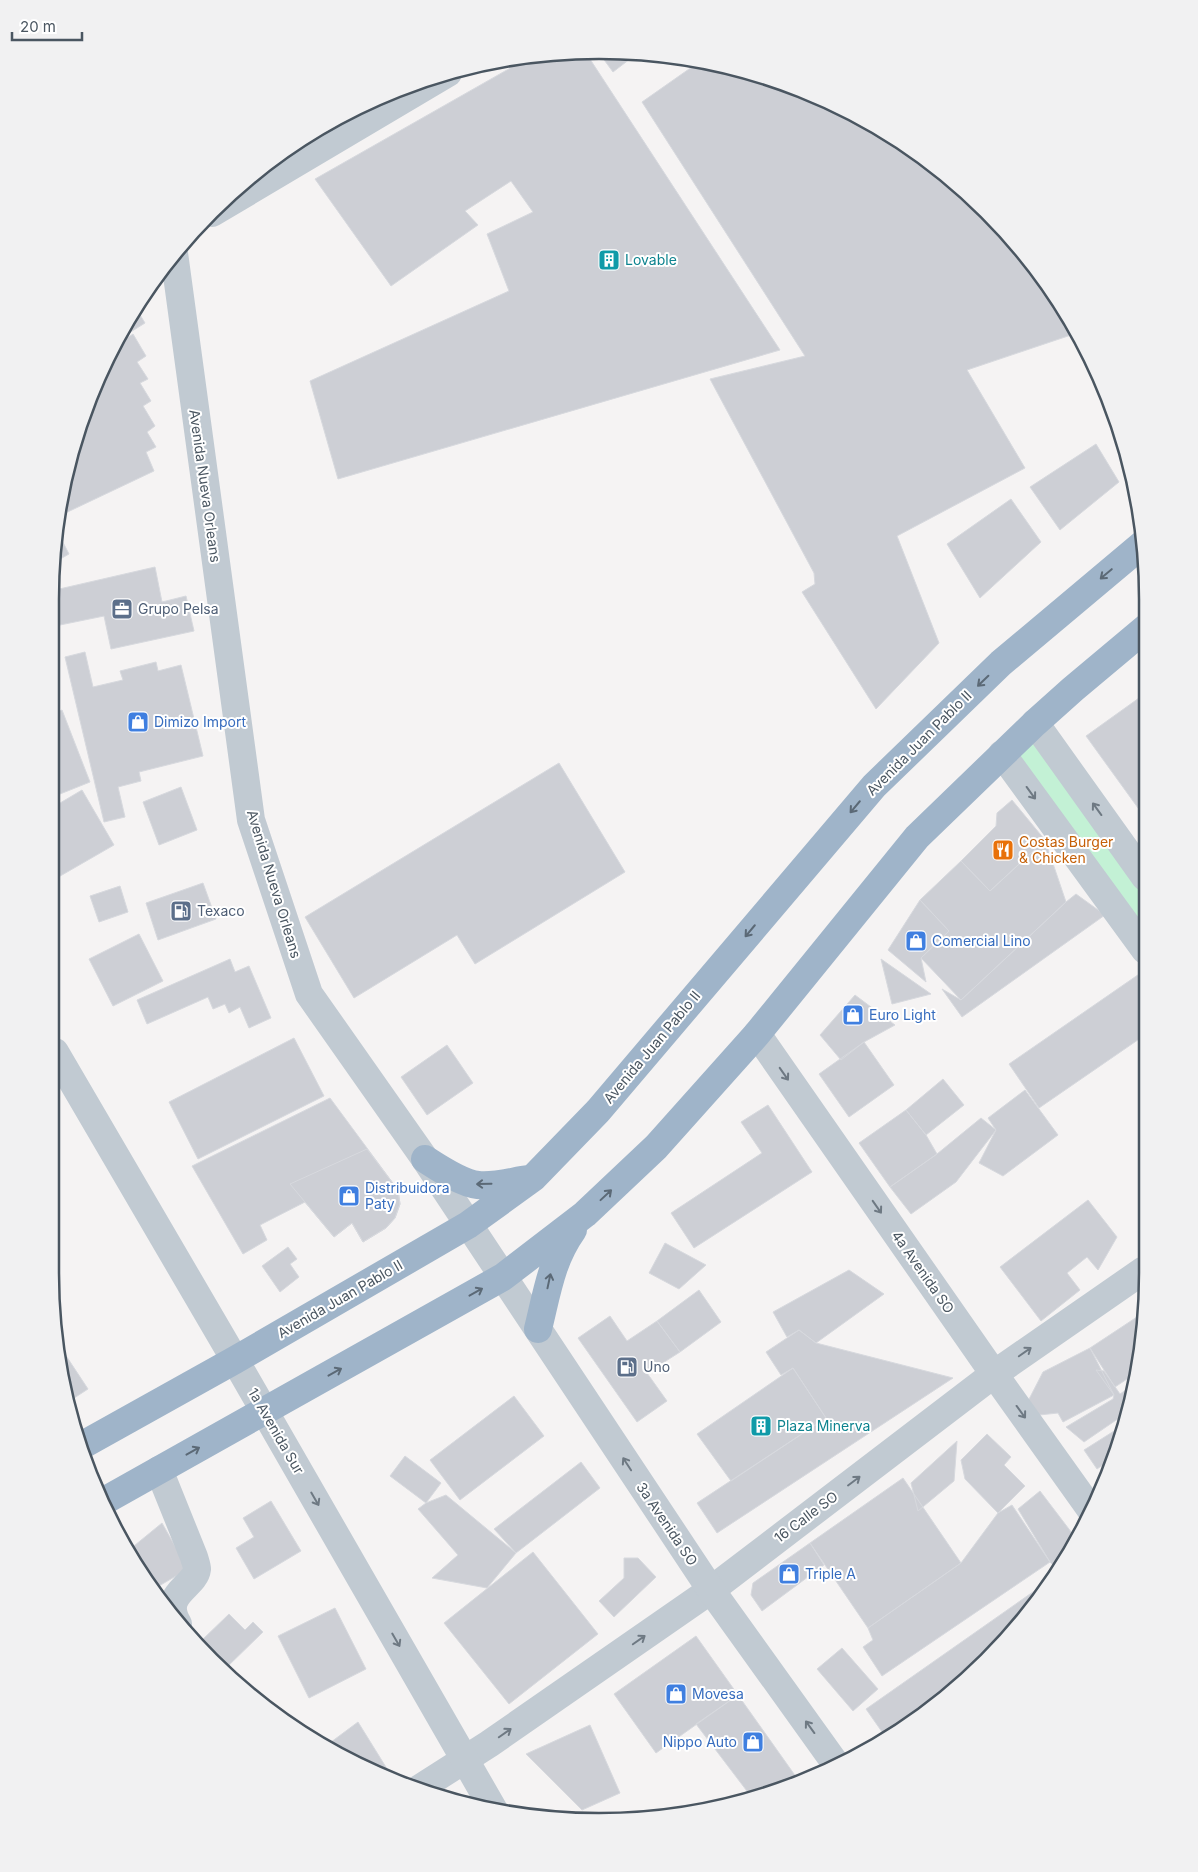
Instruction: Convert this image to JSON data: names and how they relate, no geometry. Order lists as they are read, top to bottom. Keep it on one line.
{"streets":{"highway":["Avenida Juan Pablo II"],"street":["Avenida Nueva Orleans","4a Avenida SO","1a Avenida Sur","16 Calle SO","3a Avenida SO"]},"crossings":[["Avenida Nueva Orleans","Avenida Juan Pablo II"],["Avenida Nueva Orleans","3a Avenida SO"],["Avenida Juan Pablo II","1a Avenida Sur"],["4a Avenida SO","16 Calle SO"],["1a Avenida Sur","16 Calle SO"],["16 Calle SO","3a Avenida SO"]],"one_way":["4a Avenida SO","1a Avenida Sur","16 Calle SO","3a Avenida SO"],"places":{"building":["Lovable","Plaza Minerva"],"office":["Grupo Pelsa"],"shop":["Dimizo Import","Comercial Lino","Euro Light","Distribuidora Paty","Triple A","Movesa","Nippo Auto"],"restaurant":["Costas Burger & Chicken"],"fuel station":["Texaco","Uno"]},"scale_bar":"20 m"}
